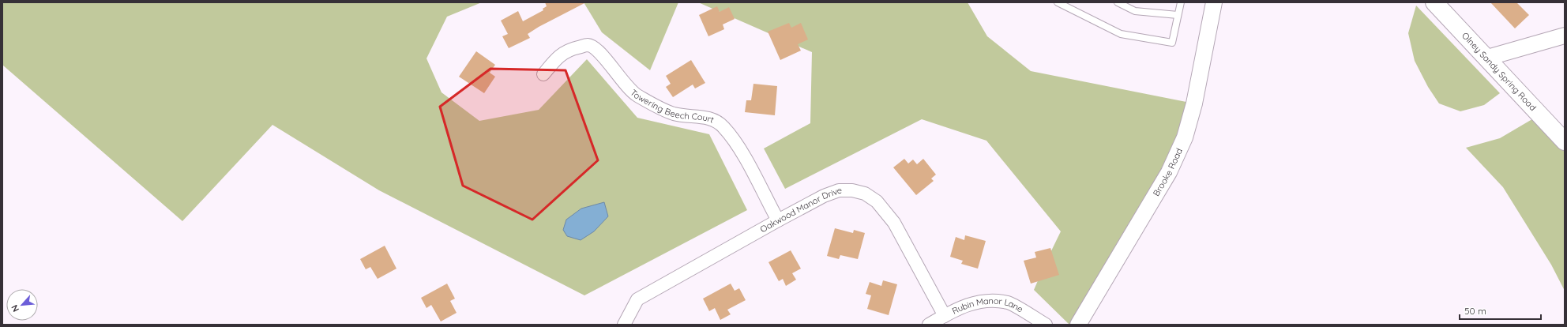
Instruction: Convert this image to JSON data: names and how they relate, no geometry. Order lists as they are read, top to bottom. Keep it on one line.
{"streets":{"main road":["Olney Sandy Spring Road"],"street":["Towering Beech Court","Brooke Road","Oakwood Manor Drive","Rubin Manor Lane"]},"crossings":[["Towering Beech Court","Oakwood Manor Drive"],["Oakwood Manor Drive","Rubin Manor Lane"]],"scale_bar":"50 m","north":"bottom left"}
